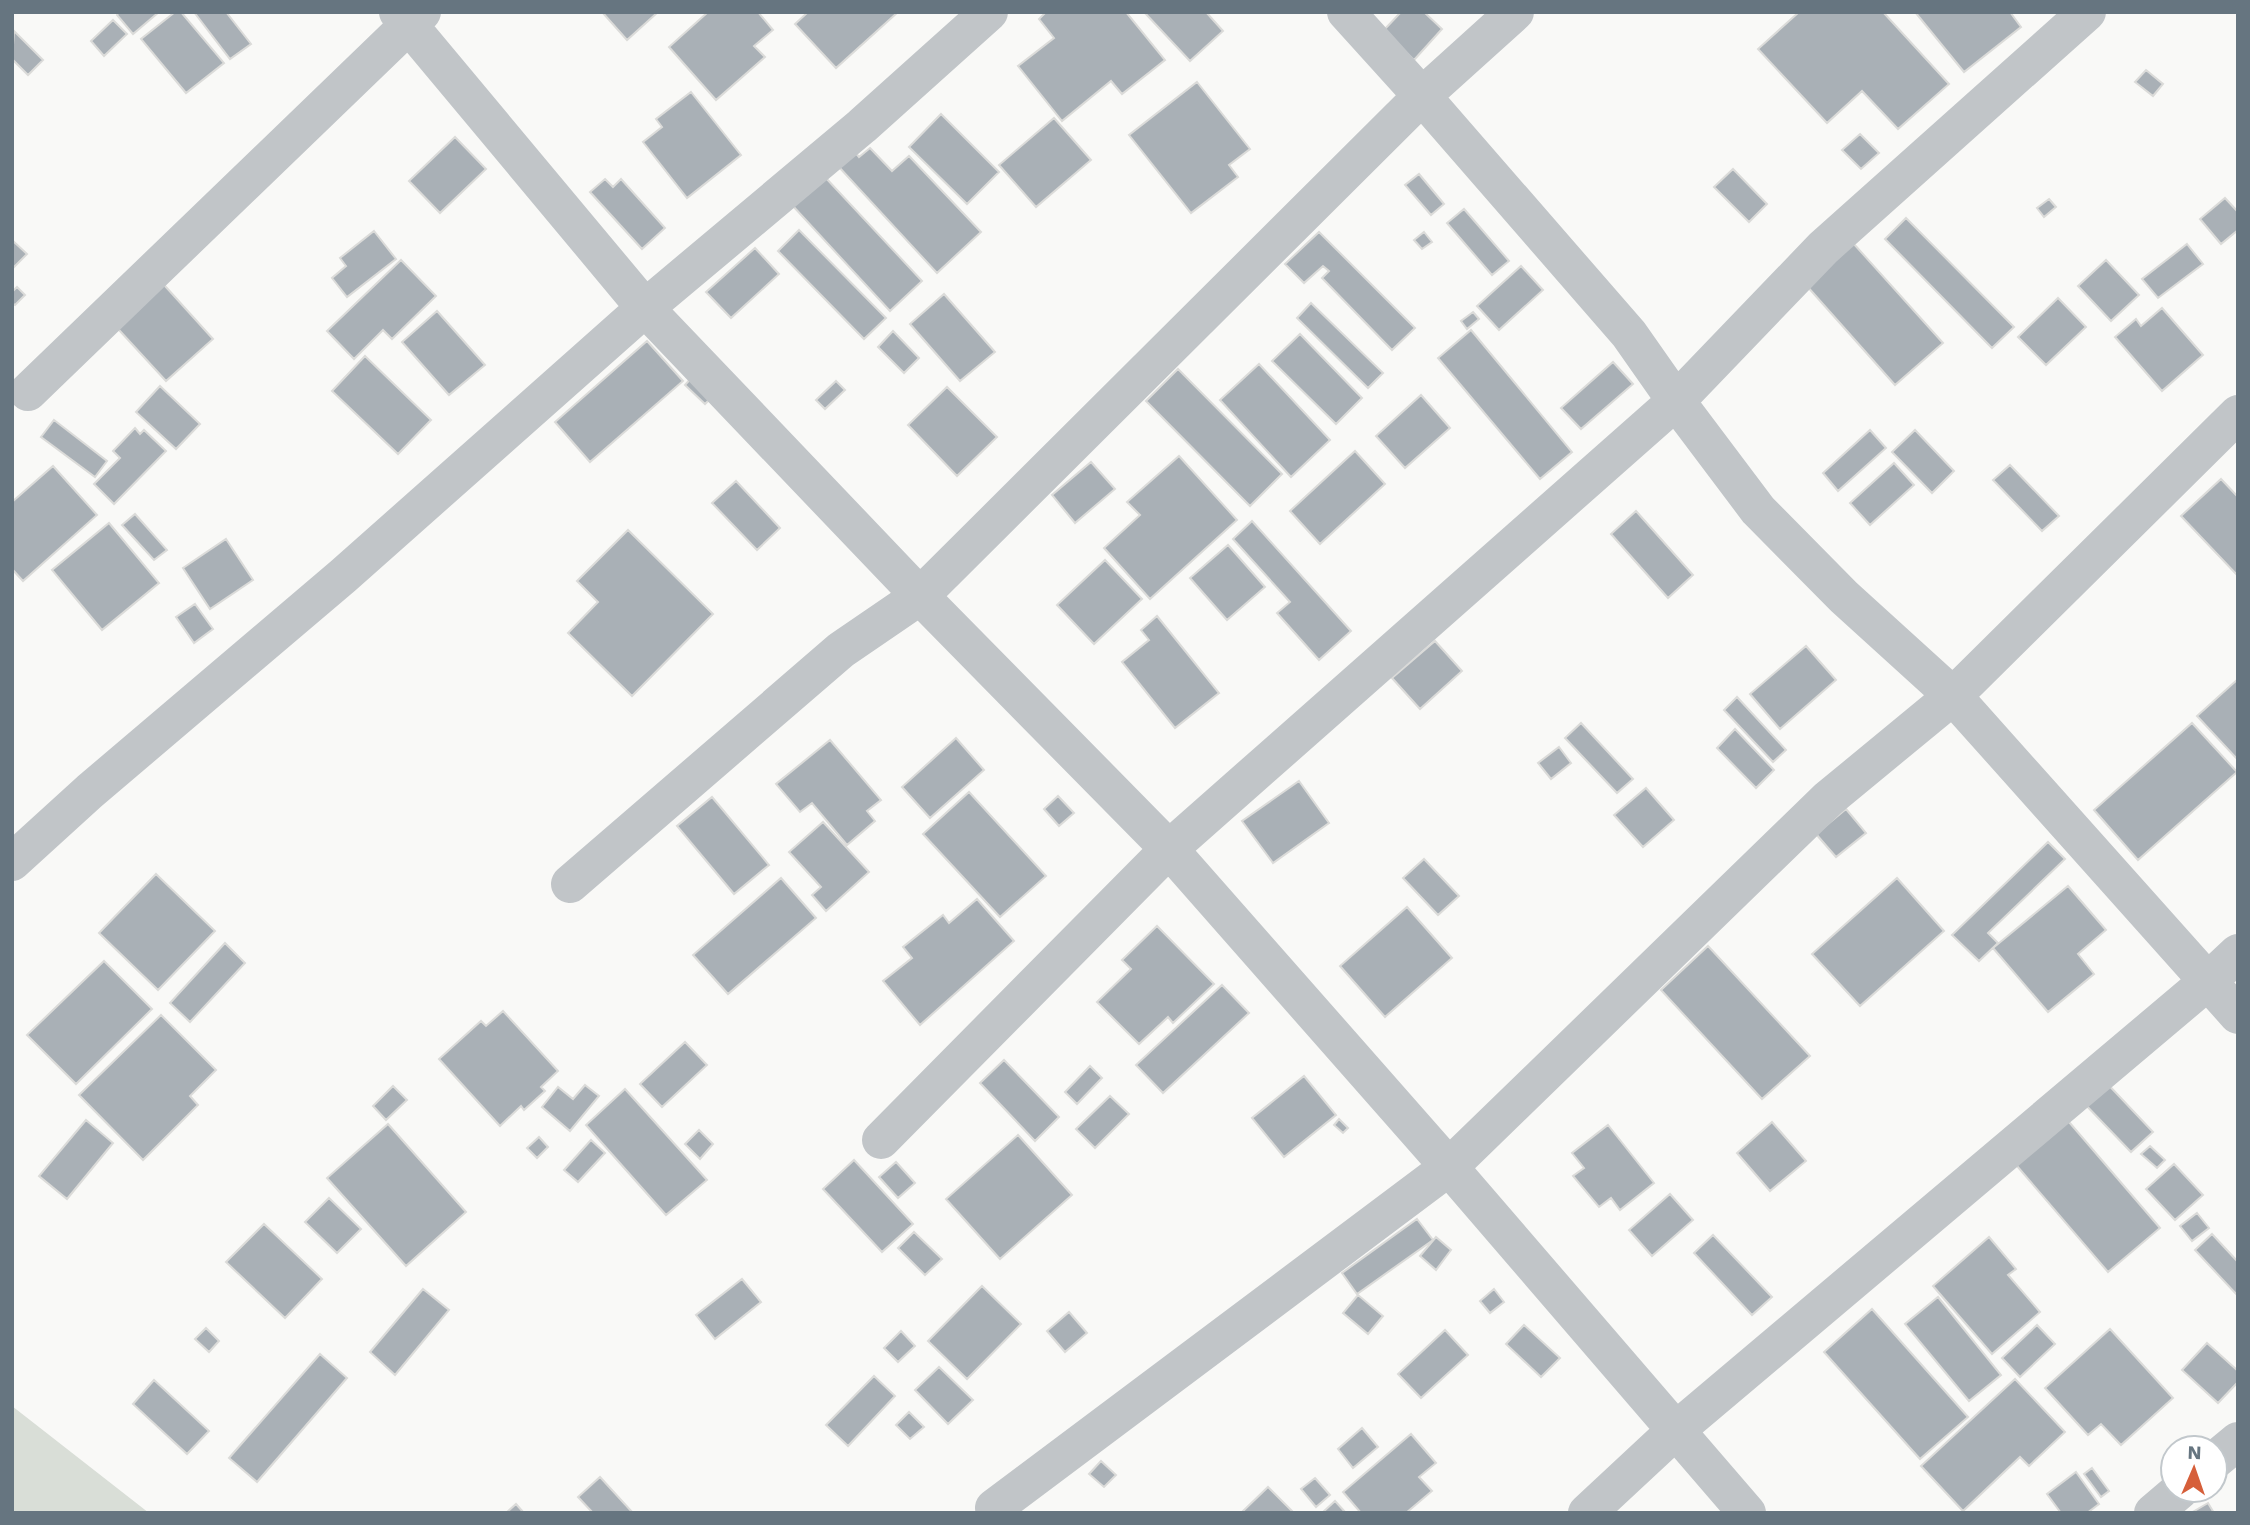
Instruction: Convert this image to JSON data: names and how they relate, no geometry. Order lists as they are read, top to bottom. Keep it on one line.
{"north":"top"}
